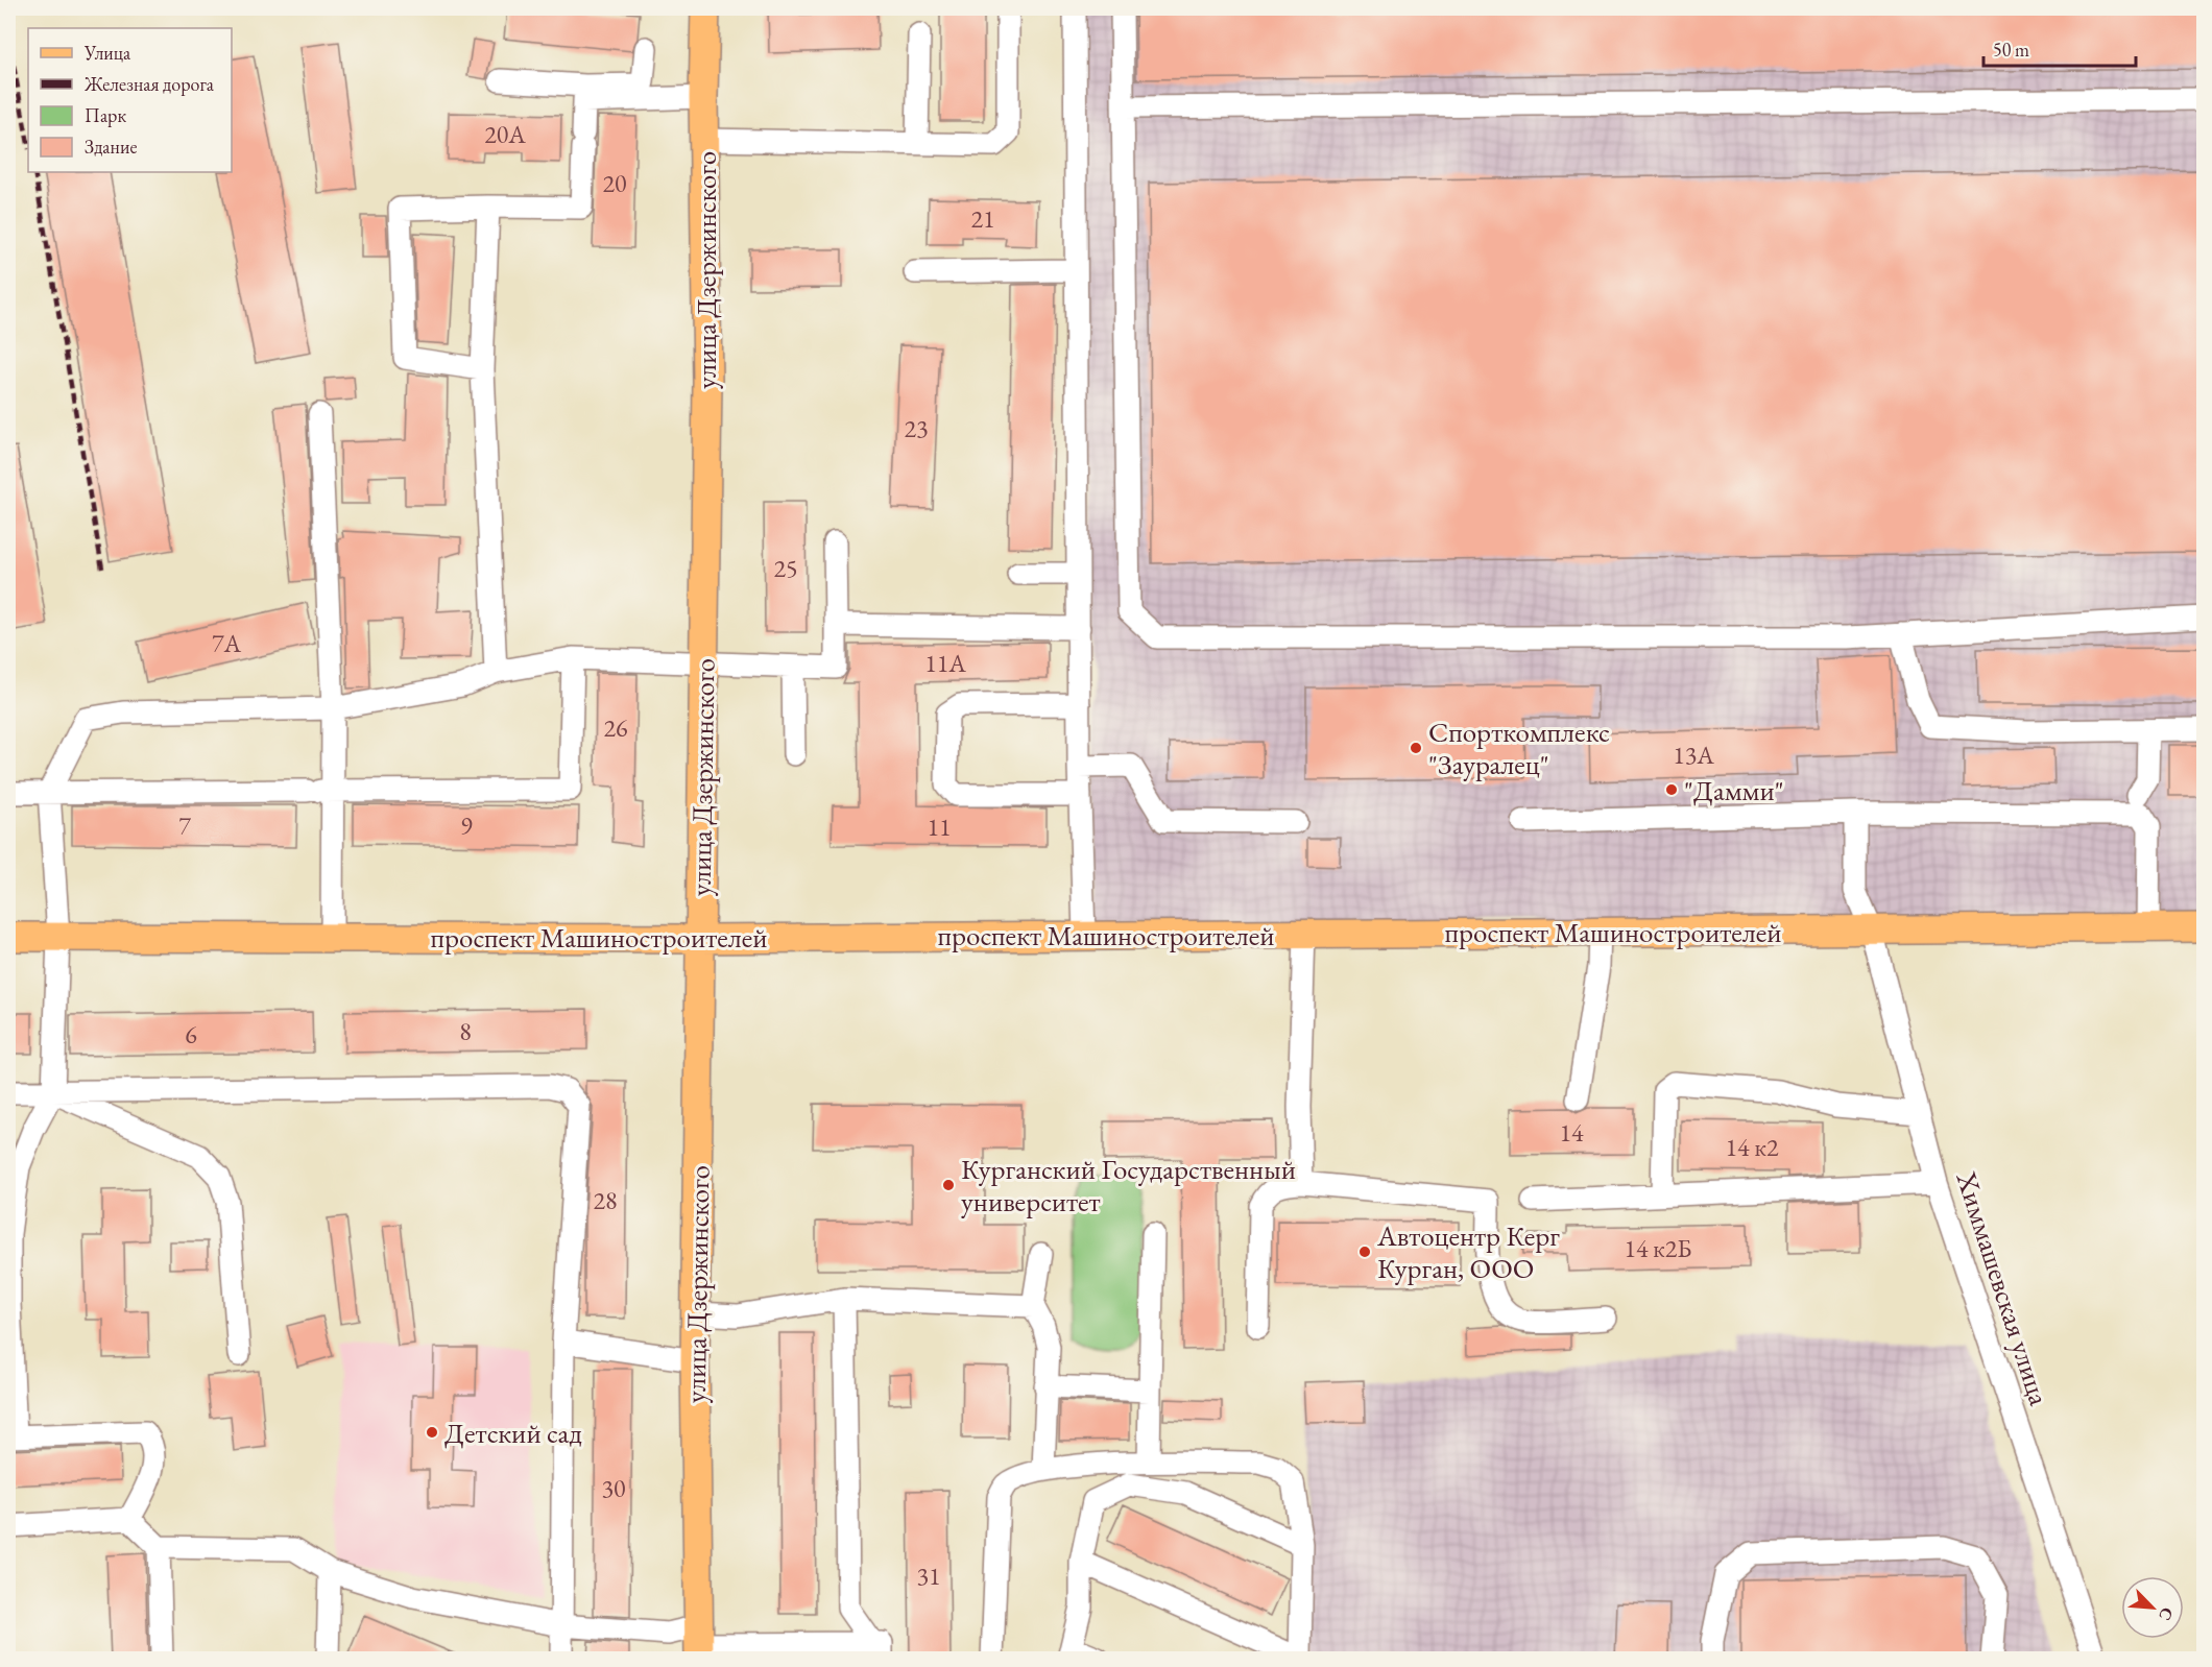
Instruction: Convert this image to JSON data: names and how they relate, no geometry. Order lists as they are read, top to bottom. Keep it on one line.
{"streets":{"main road":["улица Дзержинского","проспект Машиностроителей"],"street":["Химмашевская улица"]},"crossings":[["улица Дзержинского","проспект Машиностроителей"],["проспект Машиностроителей","Химмашевская улица"]],"places":["Спорткомплекс \"Зауралец\"","\"Дамми\"","Курганский Государственный университет","Автоцентр Керг Курган, ООО","Детский сад"],"house_numbers":["20А","20","21","23","25","7А","11А","26","13А","7","9","11","8","6","14","14 к2","28","14 к2Б","30","31"],"legend":["Улица","Железная дорога","Парк","Здание"],"scale_bar":"50 m","north":"bottom right"}
